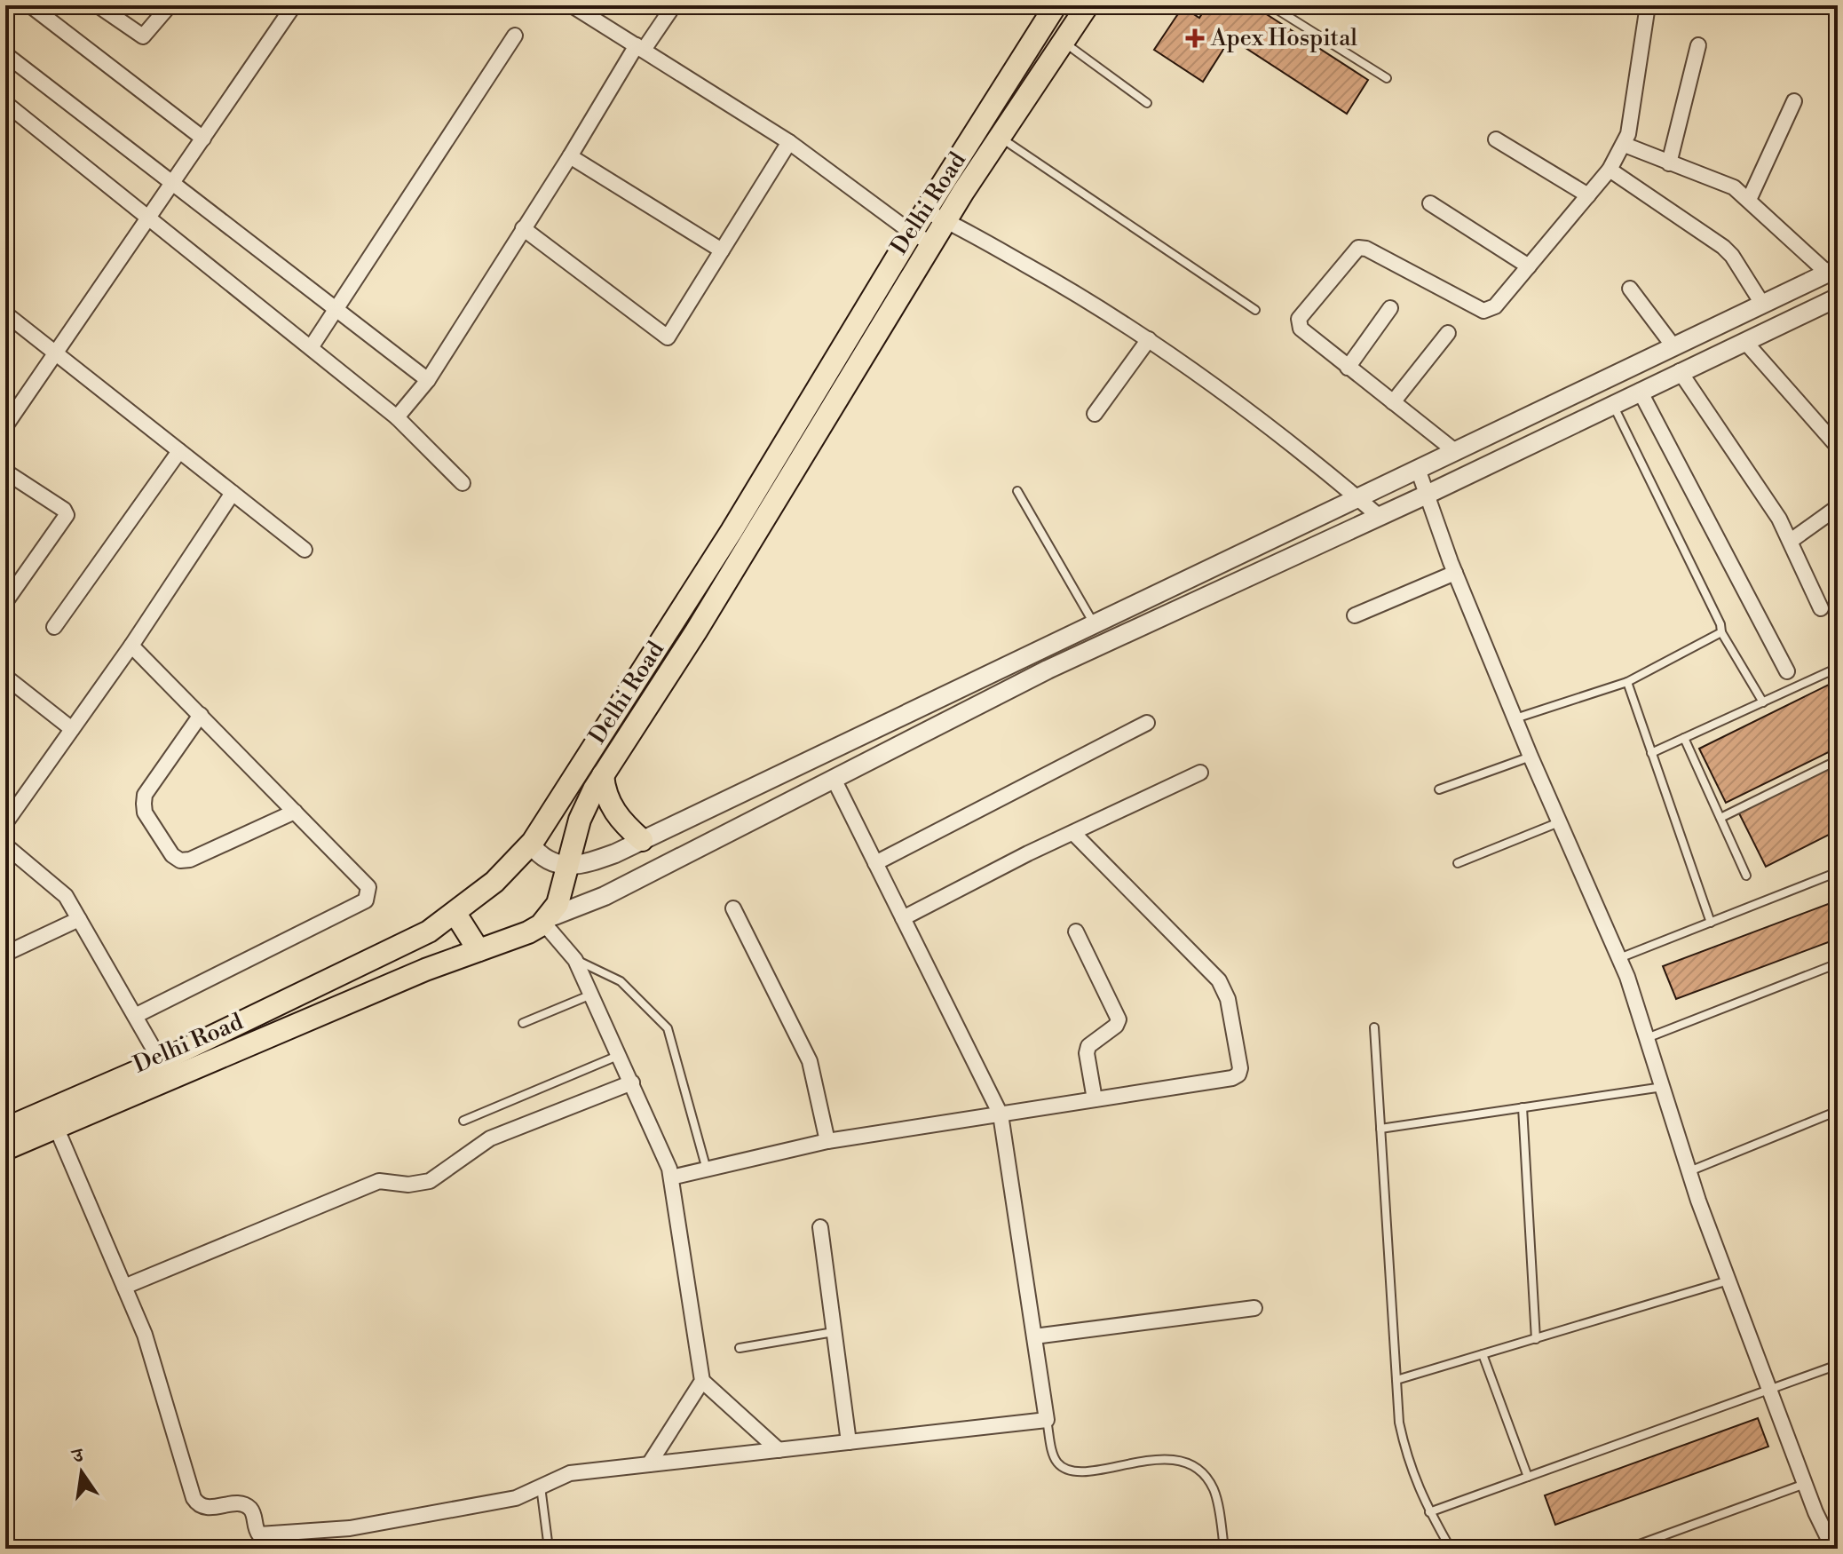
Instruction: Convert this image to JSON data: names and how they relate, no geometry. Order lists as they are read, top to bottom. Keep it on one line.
{"streets":{"main road":["Delhi Road"]},"places":{"health":["Apex Hospital"]},"north":"top"}
